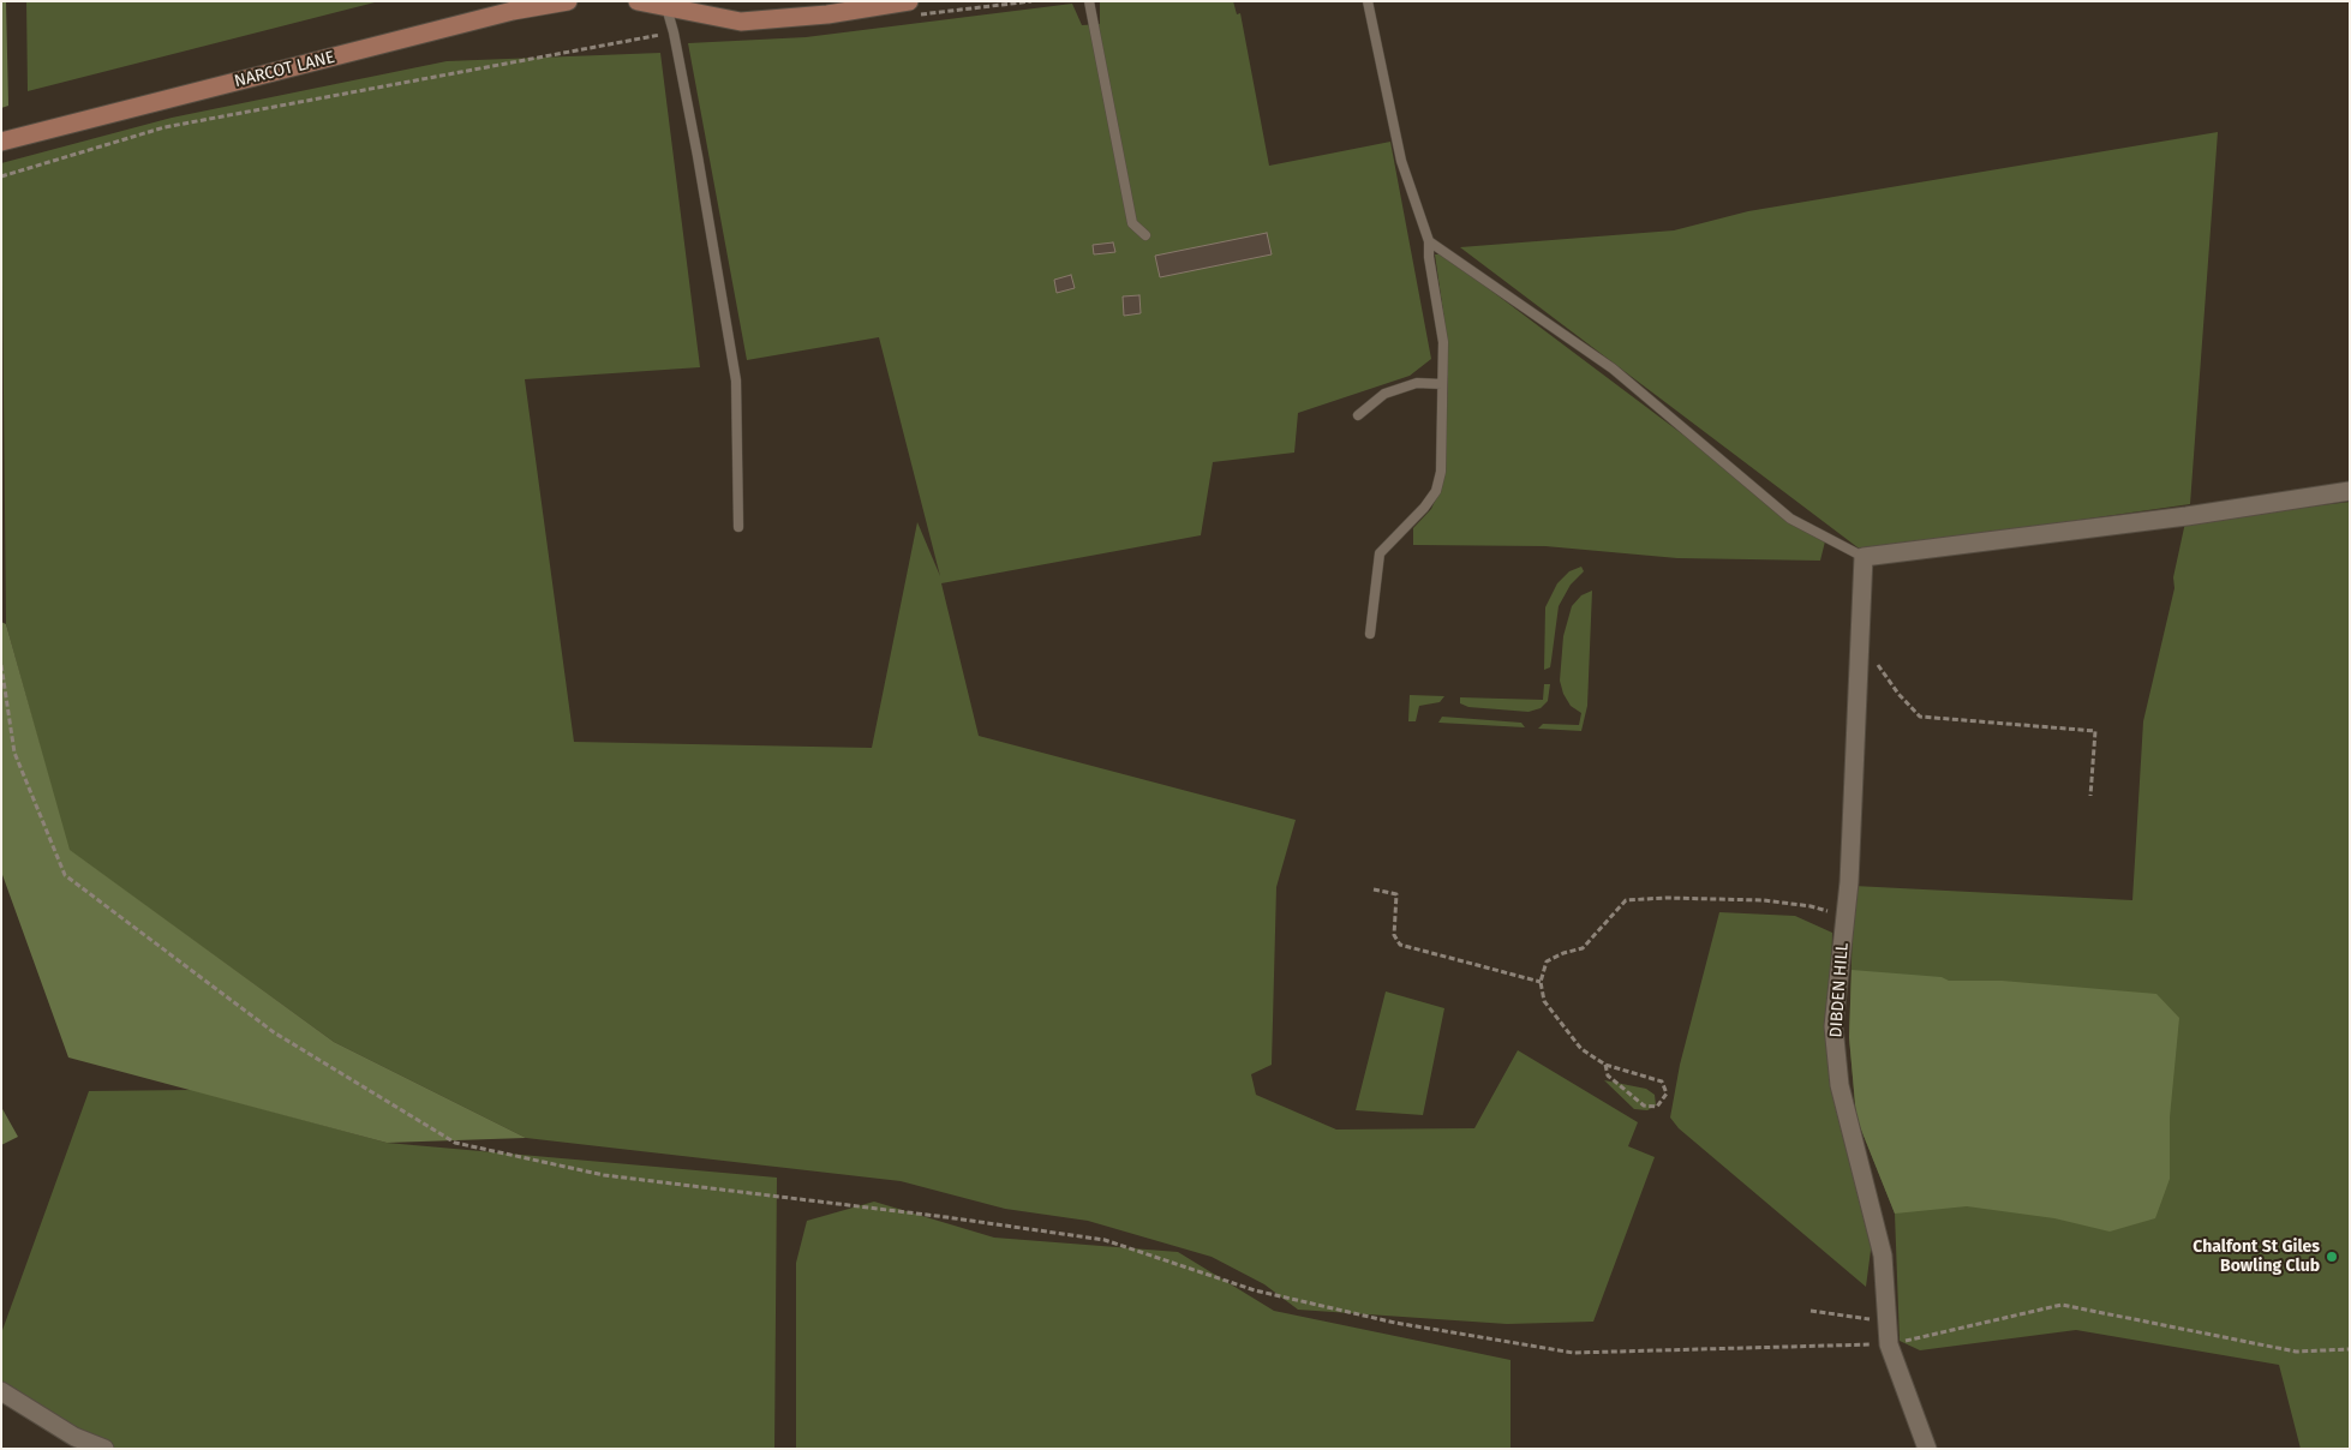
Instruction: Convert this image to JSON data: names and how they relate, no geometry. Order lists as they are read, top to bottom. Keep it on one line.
{"streets":{"street":["NARCOT LANE","DIBDEN HILL"]},"places":["Chalfont St Giles Bowling Club"]}
